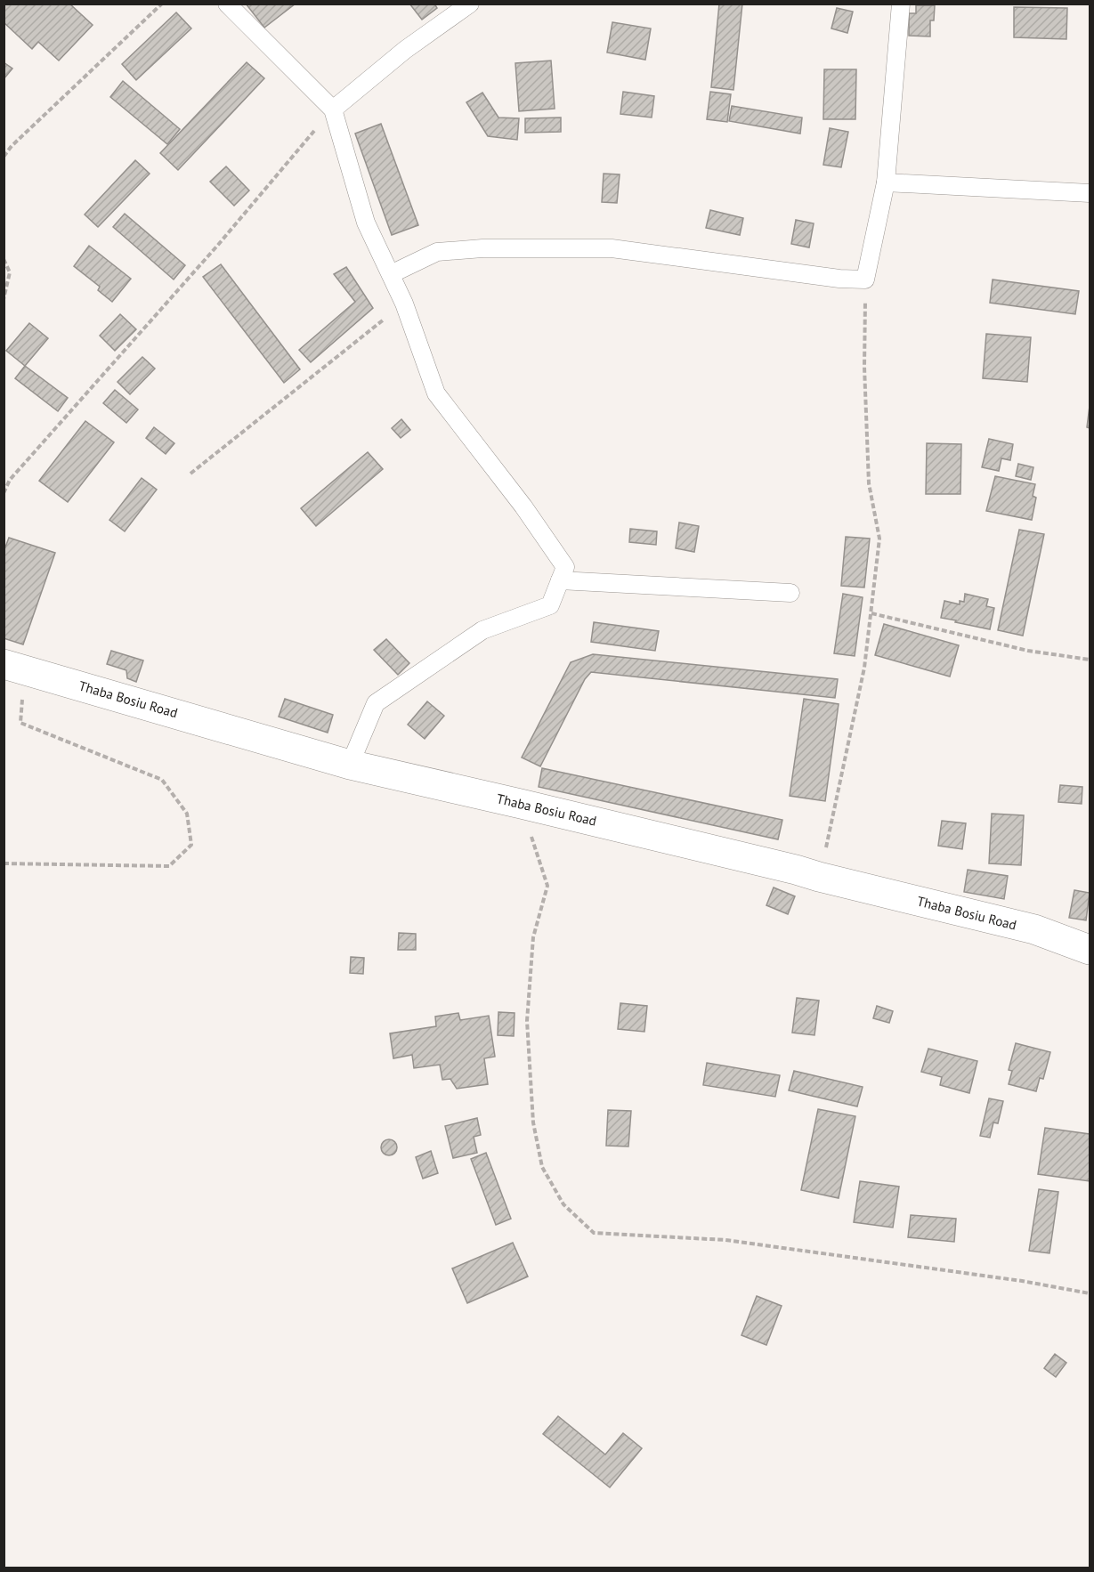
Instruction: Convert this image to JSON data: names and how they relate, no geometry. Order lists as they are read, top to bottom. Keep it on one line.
{"streets":{"street":["Thaba Bosiu Road"]}}
